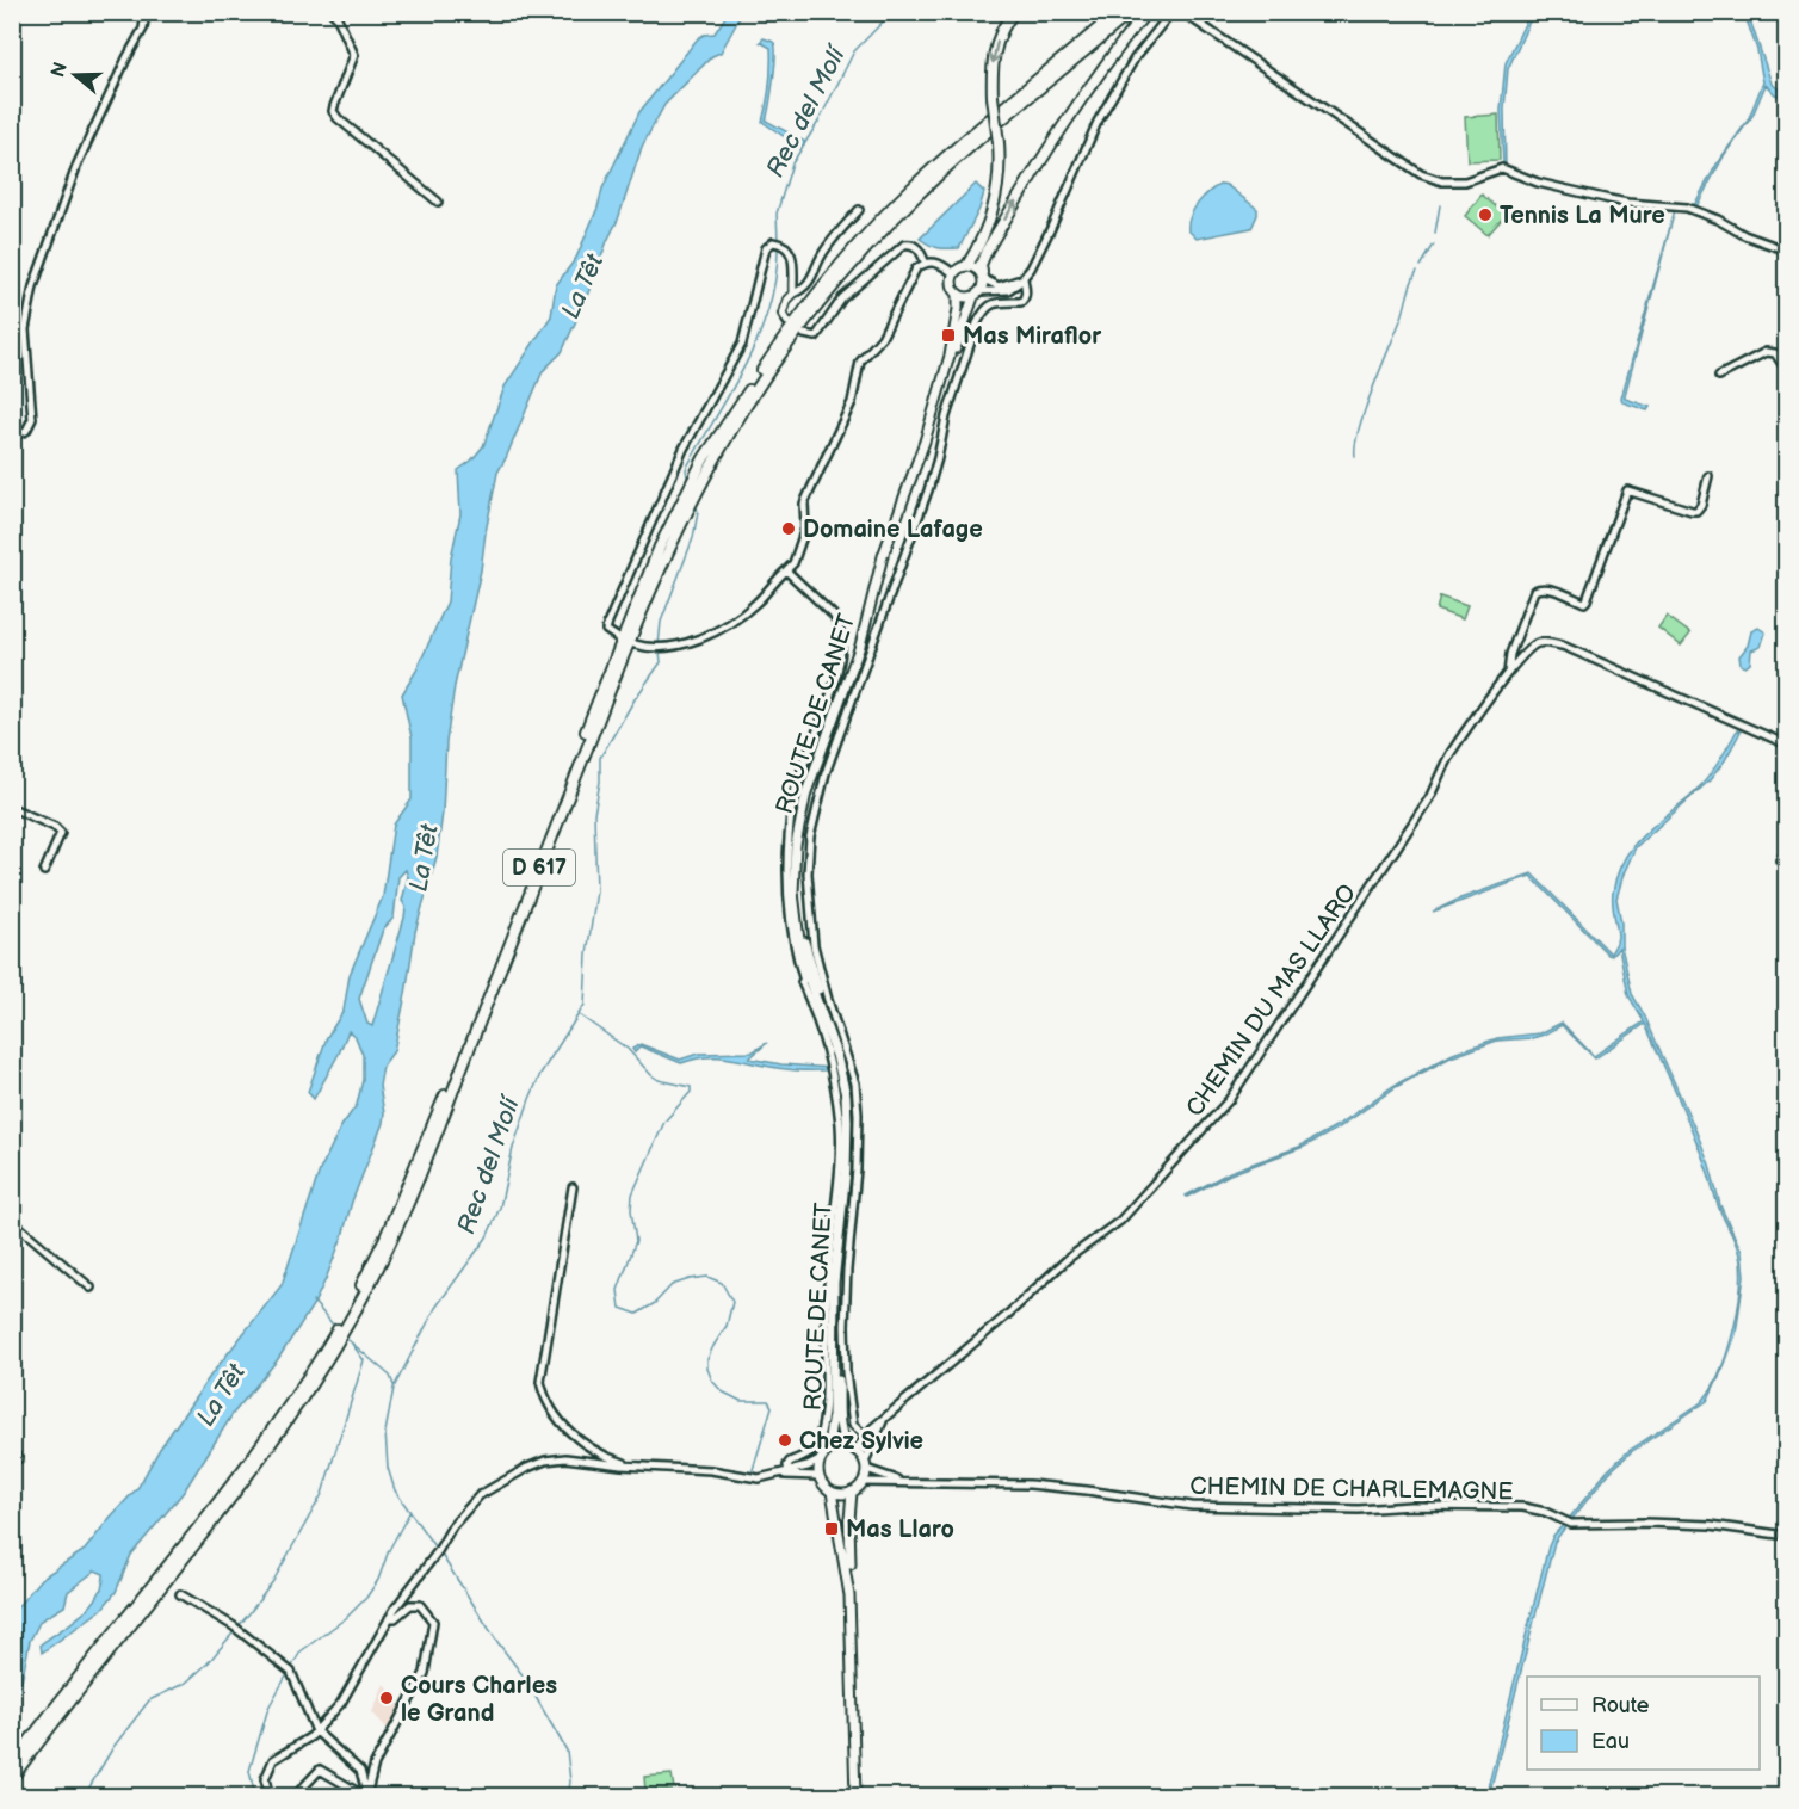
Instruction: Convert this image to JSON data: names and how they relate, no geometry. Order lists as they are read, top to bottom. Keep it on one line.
{"streets":{"highway":["D 617"],"main road":["ROUTE DE CANET"],"street":["CHEMIN DU MAS LLARO","CHEMIN DE CHARLEMAGNE"]},"crossings":[["ROUTE DE CANET","CHEMIN DE CHARLEMAGNE"]],"water":["Rec del Molí","La Têt"],"places":{"other":["Tennis La Mure","Domaine Lafage","Chez Sylvie","Cours Charles le Grand"],"transit":["Mas Miraflor","Mas Llaro"]},"legend":["Route","Eau"],"north":"left"}
